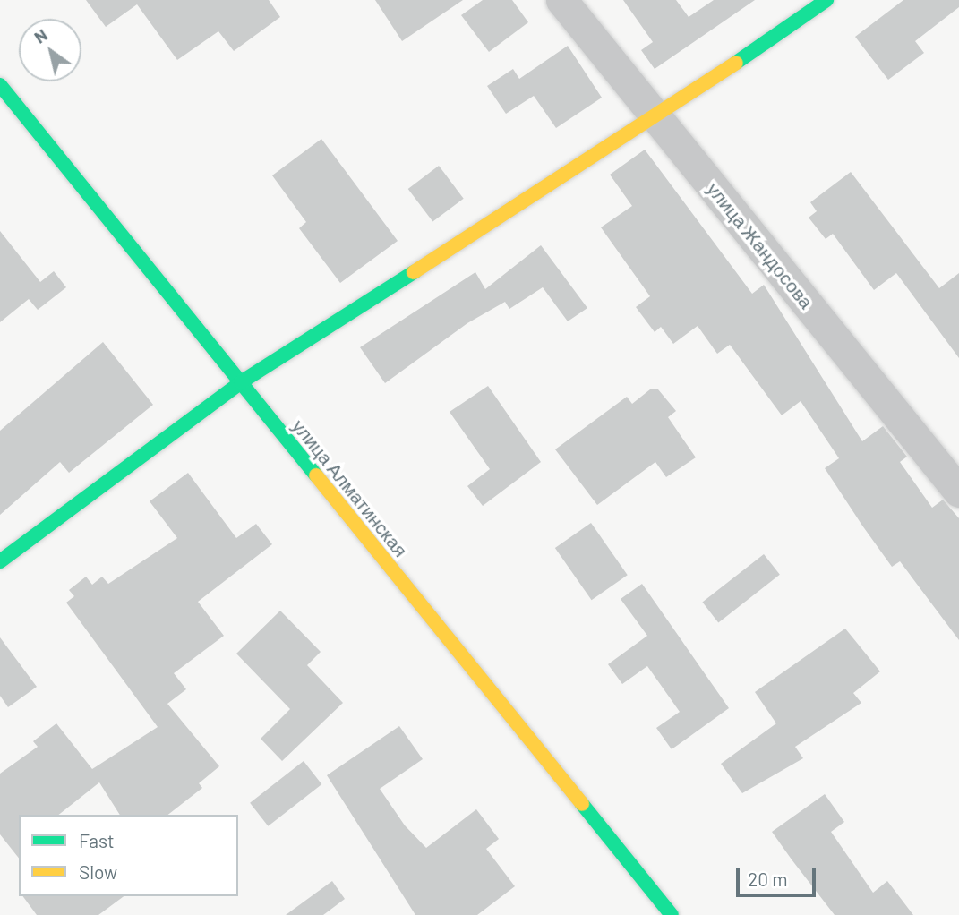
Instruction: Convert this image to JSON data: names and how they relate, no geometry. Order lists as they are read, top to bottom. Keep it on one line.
{"streets":{"street":["улица Жандосова","улица Алматинская"]},"legend":["Fast","Slow"],"scale_bar":"20 m","north":"top left"}
